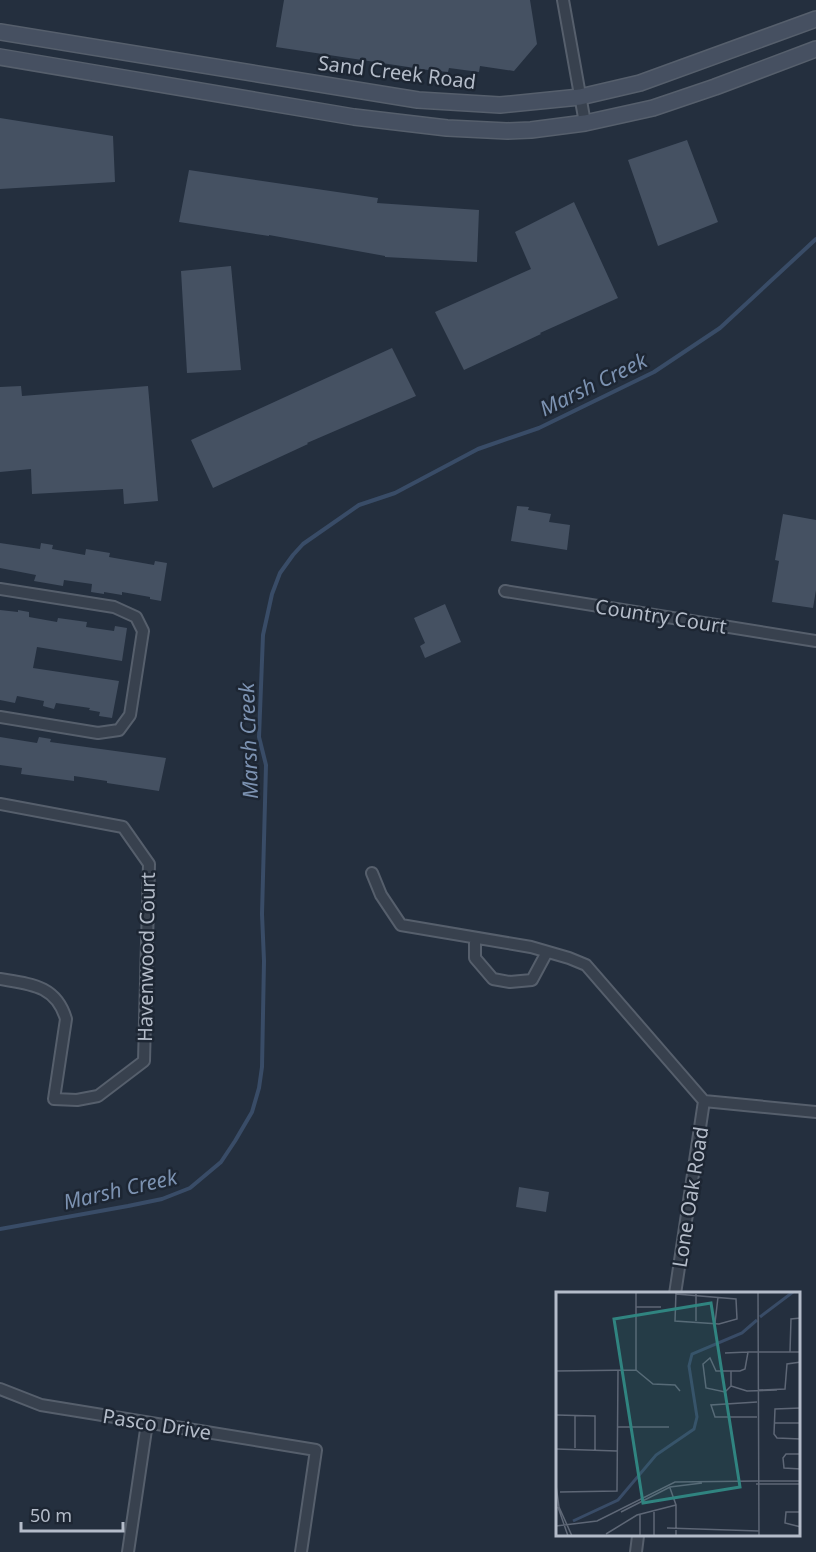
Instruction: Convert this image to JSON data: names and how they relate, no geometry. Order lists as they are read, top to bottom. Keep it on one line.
{"streets":{"main road":["Sand Creek Road"],"street":["Country Court","Havenwood Court","Lone Oak Road","Pasco Drive"]},"water":["Marsh Creek"],"scale_bar":"50 m"}
